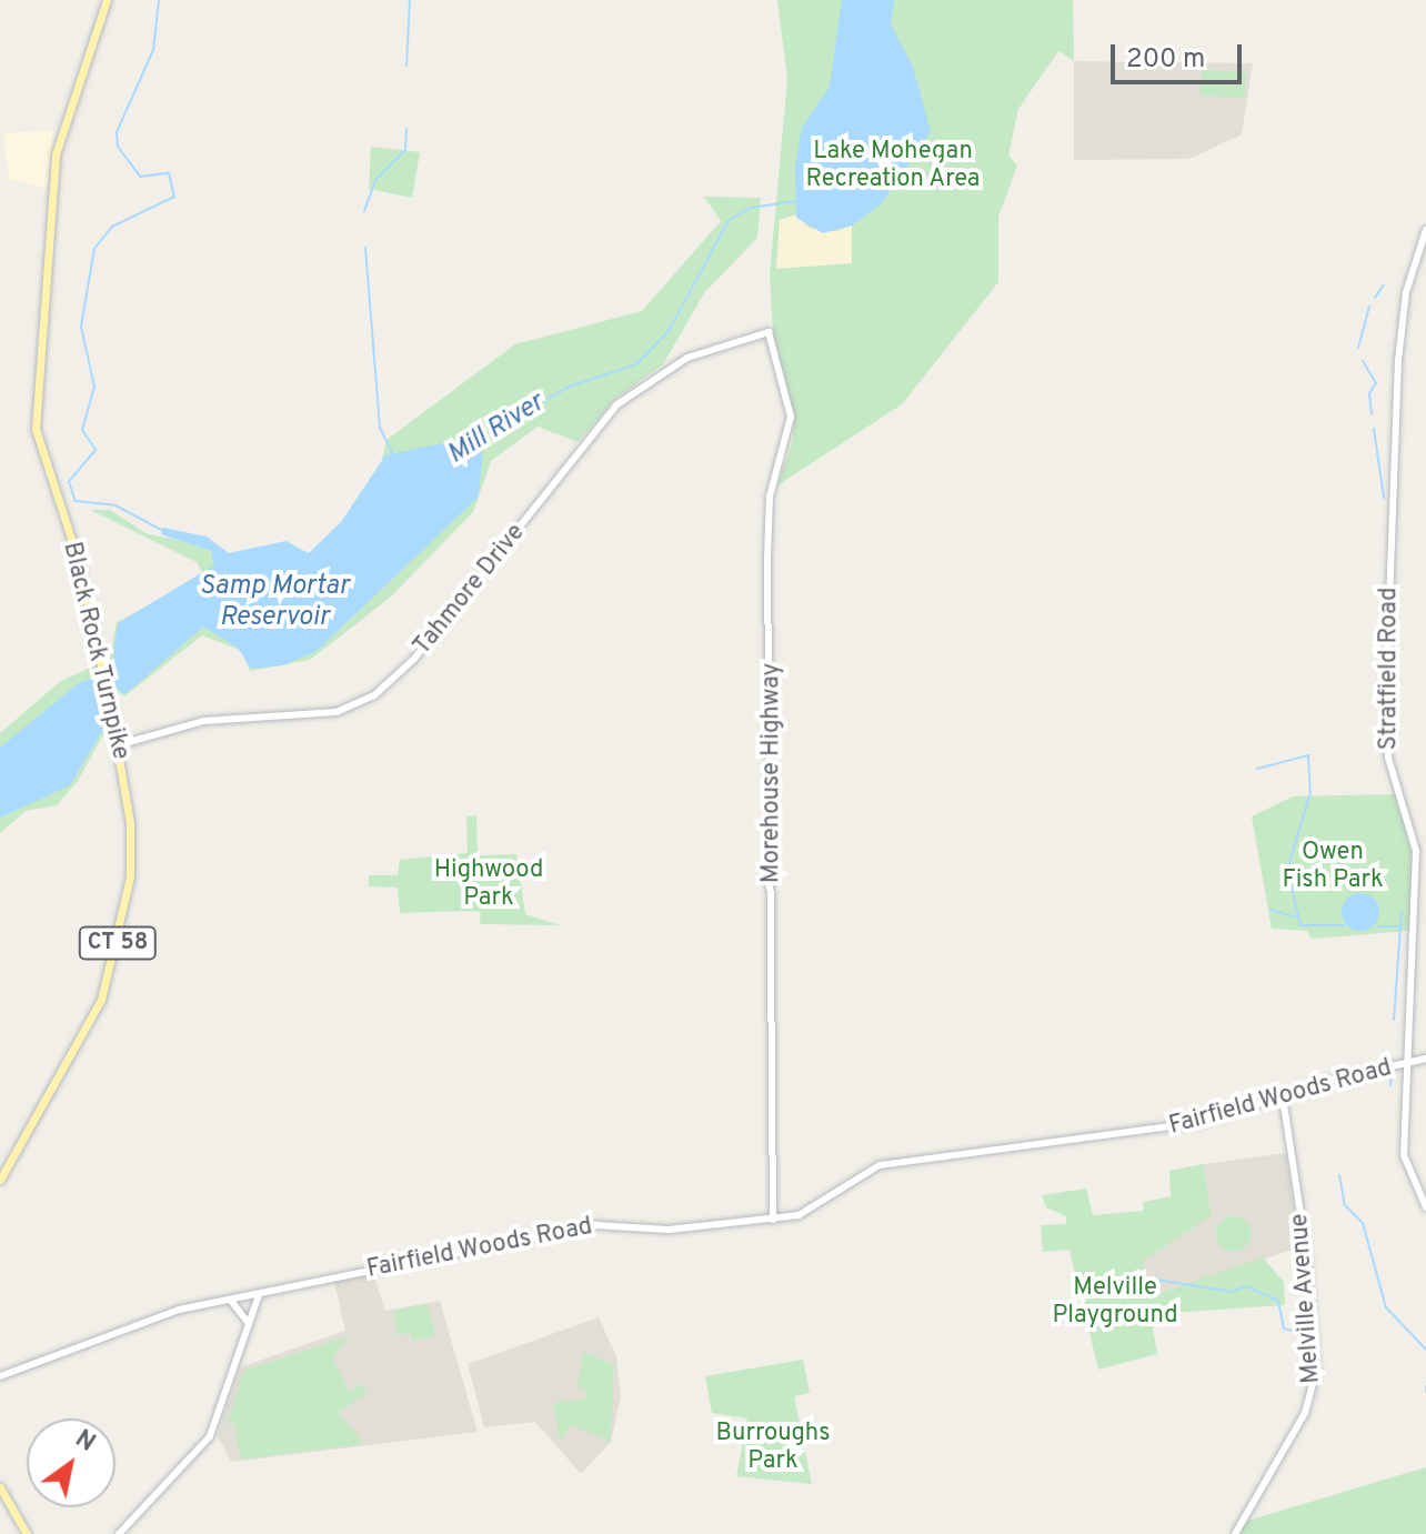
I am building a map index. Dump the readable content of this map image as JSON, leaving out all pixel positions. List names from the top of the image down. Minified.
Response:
{"streets":{"main road":["Tahmore Drive","Black Rock Turnpike","Stratfield Road","Morehouse Highway","CT 58","Fairfield Woods Road","Melville Avenue"]},"crossings":[["Tahmore Drive","Black Rock Turnpike"],["Tahmore Drive","Morehouse Highway"],["Stratfield Road","Fairfield Woods Road"],["Morehouse Highway","Fairfield Woods Road"],["Fairfield Woods Road","Melville Avenue"]],"water":["Mill River","Samp Mortar Reservoir"],"parks":["Lake Mohegan Recreation Area","Owen Fish Park","Highwood Park","Melville Playground","Burroughs Park"],"scale_bar":"200 m","north":"top right"}
